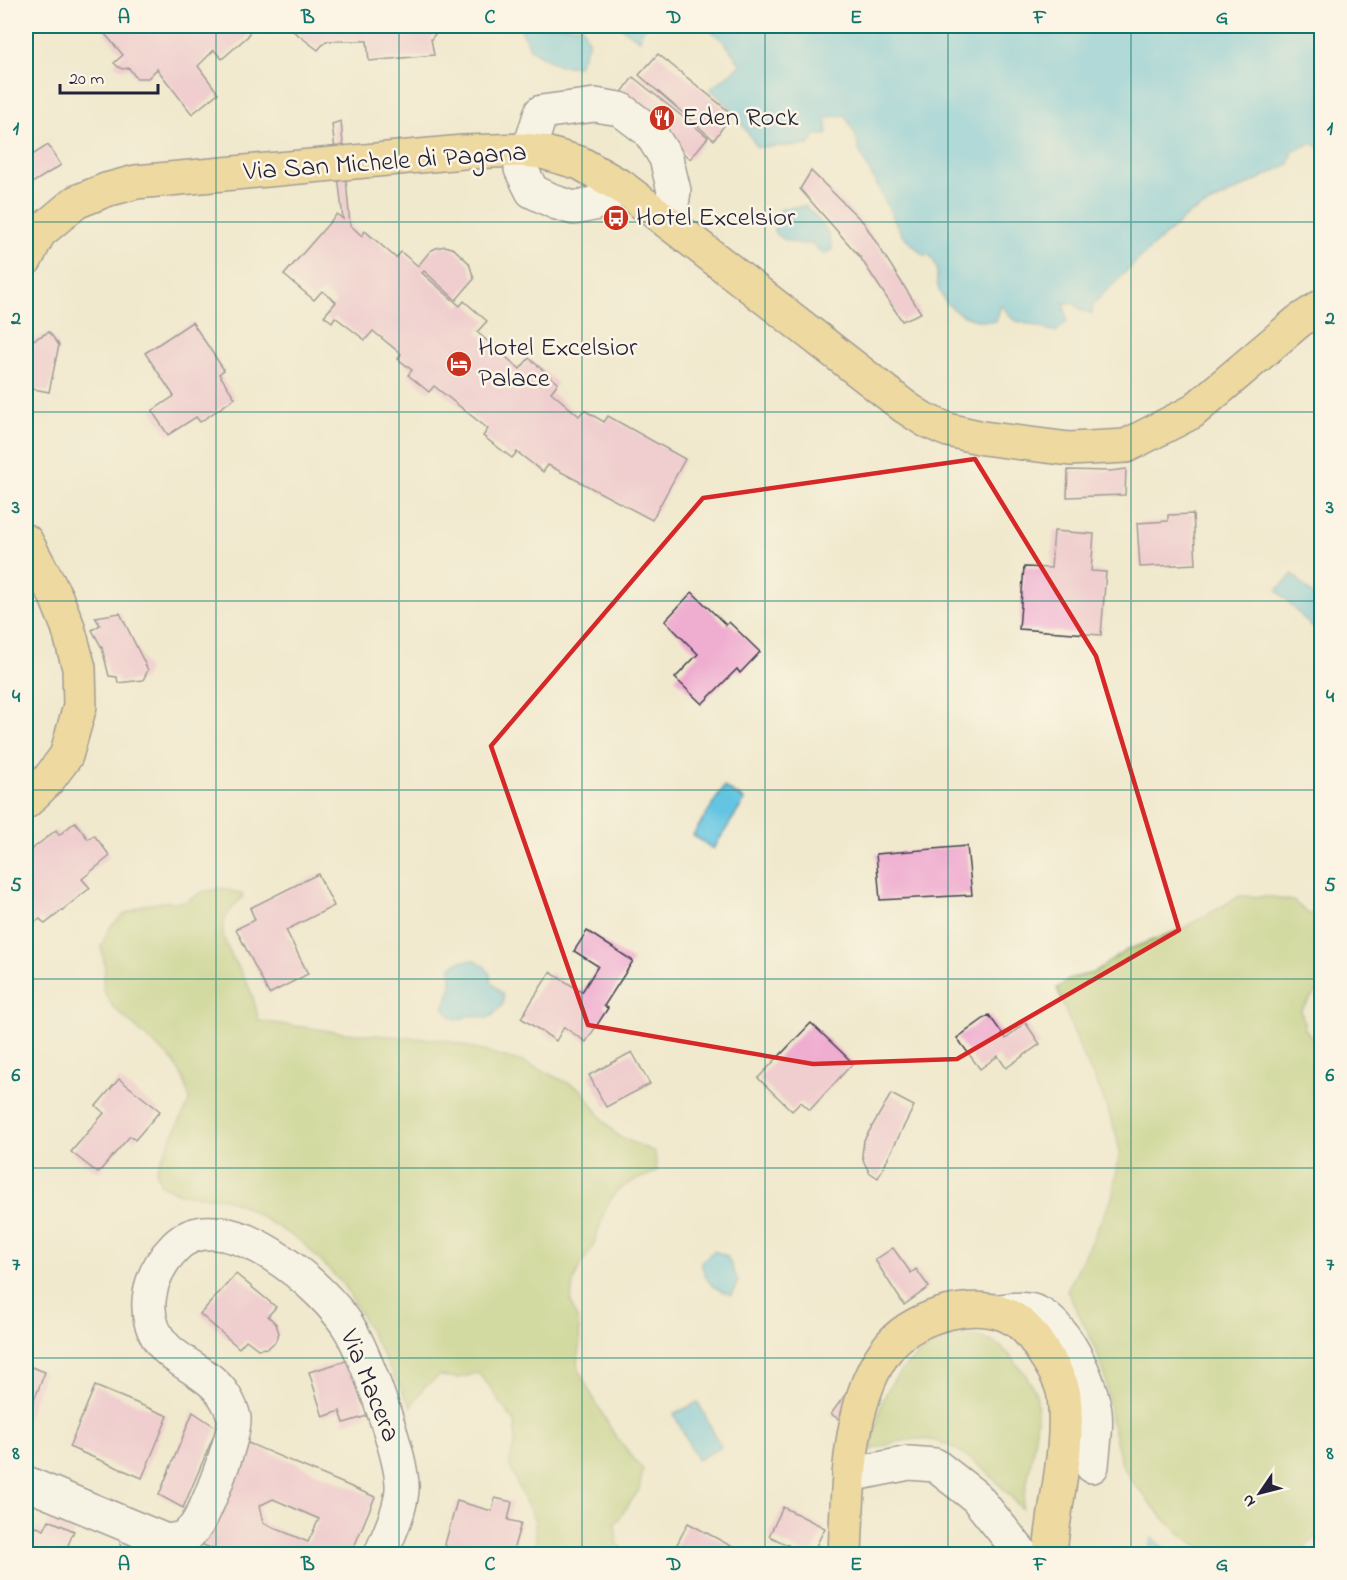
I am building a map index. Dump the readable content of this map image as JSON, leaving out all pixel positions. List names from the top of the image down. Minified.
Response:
{"streets":{"main road":["Via San Michele di Pagana"],"street":["Via Macera"]},"places":{"restaurant":["Eden Rock"],"bus stop":["Hotel Excelsior"],"hotel":["Hotel Excelsior Palace"]},"scale_bar":"20 m","north":"bottom left","grid":{"columns":["A","B","C","D","E","F","G"],"rows":["1","2","3","4","5","6","7","8"]}}
